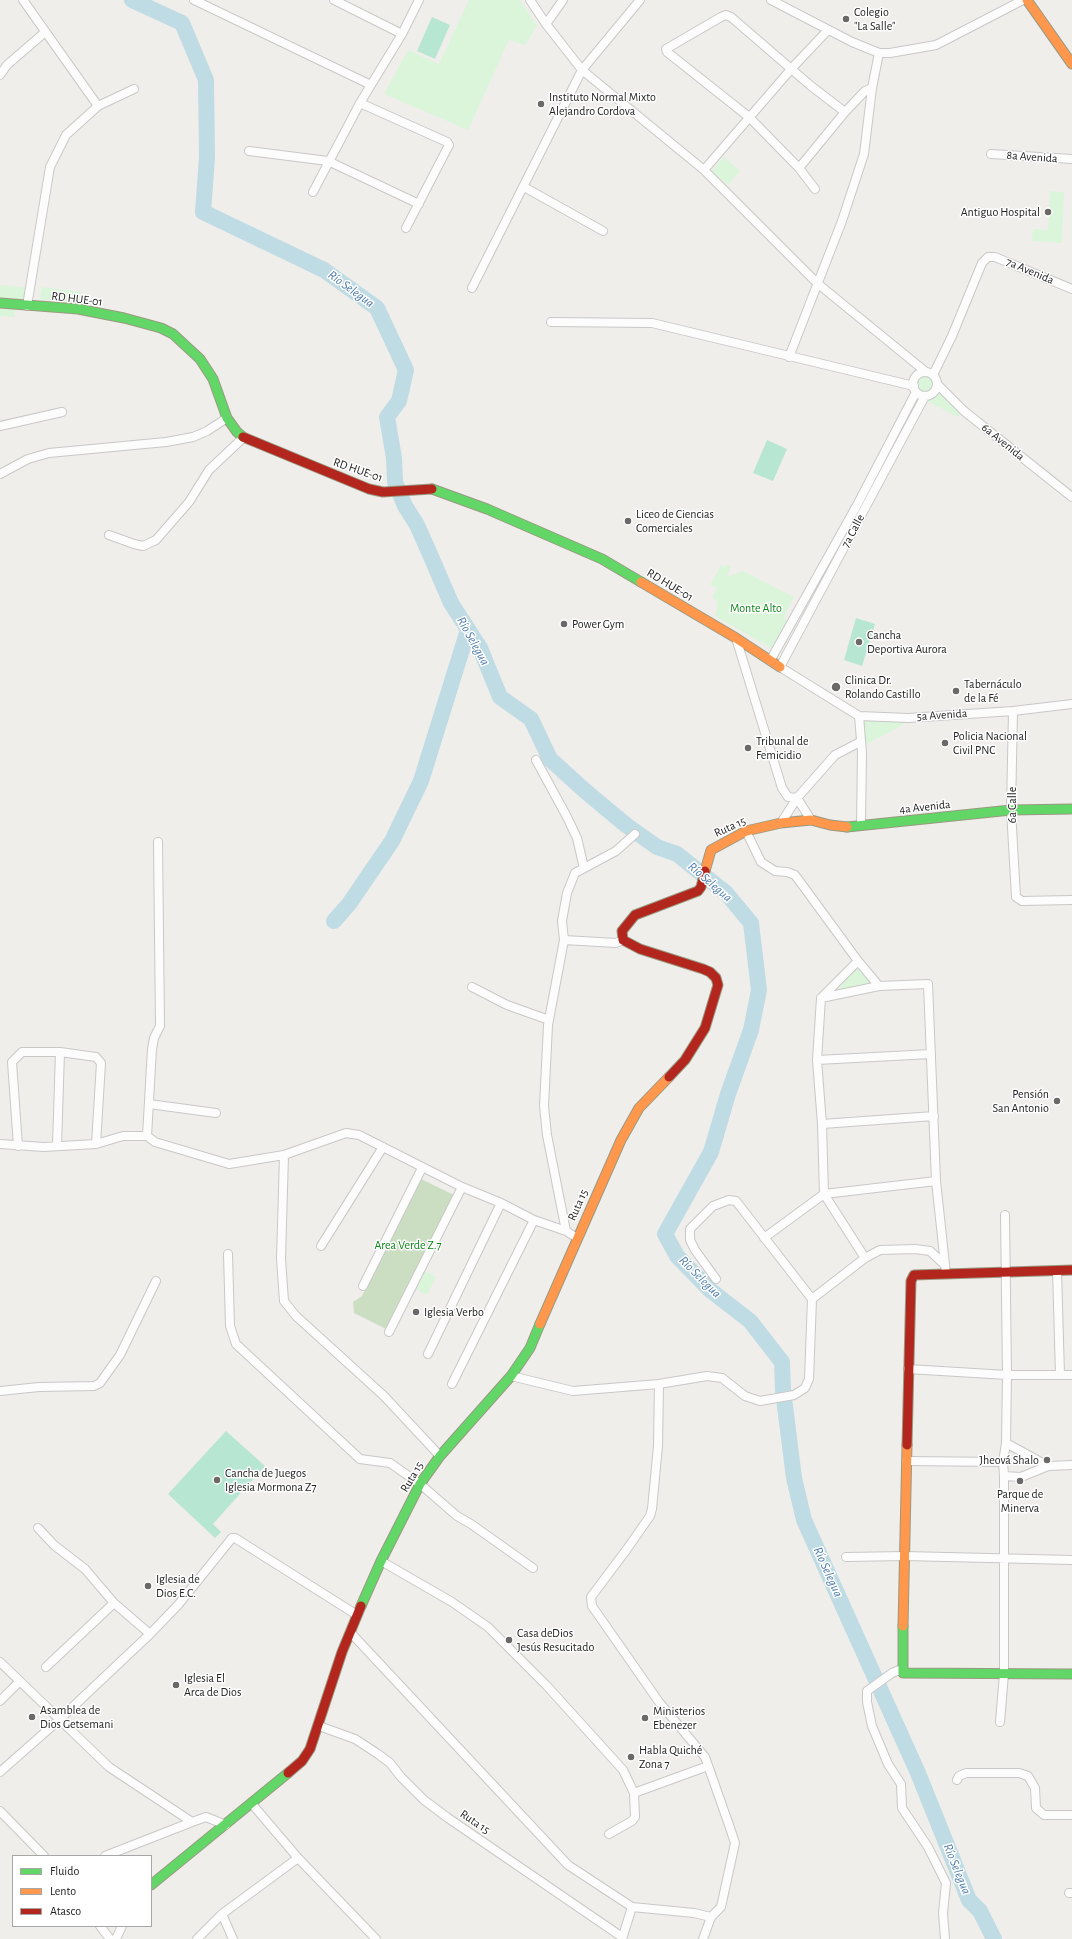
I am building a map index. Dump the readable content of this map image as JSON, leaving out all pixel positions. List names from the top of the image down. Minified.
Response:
{"streets":{"street":["8a Avenida","7a Avenida","RD HUE-01","6a Avenida","7a Calle","5a Avenida","6a Calle","4a Avenida","Ruta 15"]},"crossings":[["7a Avenida","6a Avenida"],["7a Avenida","7a Calle"],["RD HUE-01","7a Calle"],["6a Avenida","7a Calle"],["5a Avenida","6a Calle"],["6a Calle","4a Avenida"],["4a Avenida","Ruta 15"]],"water":["Río Selegua"],"parks":["Monte Alto","Area Verde Z.7"],"places":["Colegio \"La Salle\"","Instituto Normal Mixto Alejandro Cordova","Antiguo Hospital","Liceo de Ciencias Comerciales","Power Gym","Cancha Deportiva Aurora","Clinica Dr. Rolando Castillo","Tabernáculo de la Fé","Policia Nacional Civil PNC","Tribunal de Femicidio","Pensión San Antonio","Iglesia Verbo","Jheová Shalo","Cancha de Juegos Iglesia Mormona Z7","Parque de Minerva","Iglesia de Dios E.C.","Casa deDios Jesús Resucitado","Iglesia El Arca de Dios","Asamblea de Dios Getsemani","Ministerios Ebenezer","Habla Quiché Zona 7"],"legend":["Fluido","Lento","Atasco"]}
